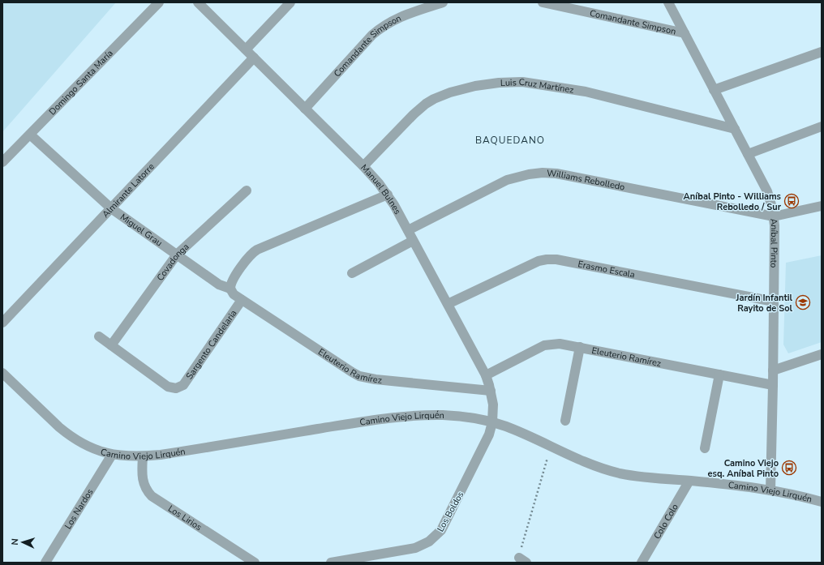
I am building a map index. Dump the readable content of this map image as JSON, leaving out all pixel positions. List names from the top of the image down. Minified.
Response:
{"streets":{"street":["Comandante Simpson","Domingo Santa María","Luis Cruz Martínez","Williams Rebolledo","Manuel Bulnes","Almirante Latorre","Miguel Grau","Aníbal Pinto","Covadonga","Erasmo Escala","Sargento Candelaria","Eleuterio Ramírez","Camino Viejo Lirquén","Los Nardos","Los Boldos","Los Lirios","Colo Colo"]},"crossings":[["Comandante Simpson","Manuel Bulnes"],["Comandante Simpson","Aníbal Pinto"],["Domingo Santa María","Miguel Grau"],["Luis Cruz Martínez","Manuel Bulnes"],["Luis Cruz Martínez","Aníbal Pinto"],["Williams Rebolledo","Manuel Bulnes"],["Williams Rebolledo","Aníbal Pinto"],["Manuel Bulnes","Almirante Latorre"],["Manuel Bulnes","Erasmo Escala"],["Manuel Bulnes","Eleuterio Ramírez"],["Manuel Bulnes","Camino Viejo Lirquén"],["Manuel Bulnes","Los Boldos"],["Almirante Latorre","Miguel Grau"],["Miguel Grau","Covadonga"],["Miguel Grau","Eleuterio Ramírez"],["Aníbal Pinto","Erasmo Escala"],["Aníbal Pinto","Eleuterio Ramírez"],["Aníbal Pinto","Camino Viejo Lirquén"],["Covadonga","Sargento Candelaria"],["Sargento Candelaria","Eleuterio Ramírez"],["Camino Viejo Lirquén","Los Nardos"],["Camino Viejo Lirquén","Los Boldos"],["Camino Viejo Lirquén","Los Lirios"],["Camino Viejo Lirquén","Colo Colo"]],"districts":["BAQUEDANO"],"places":{"bus stop":["Aníbal Pinto - Williams Rebolledo / Sur","Camino Viejo esq. Aníbal Pinto"],"school or university":["Jardín Infantil Rayito de Sol"]},"north":"left"}
